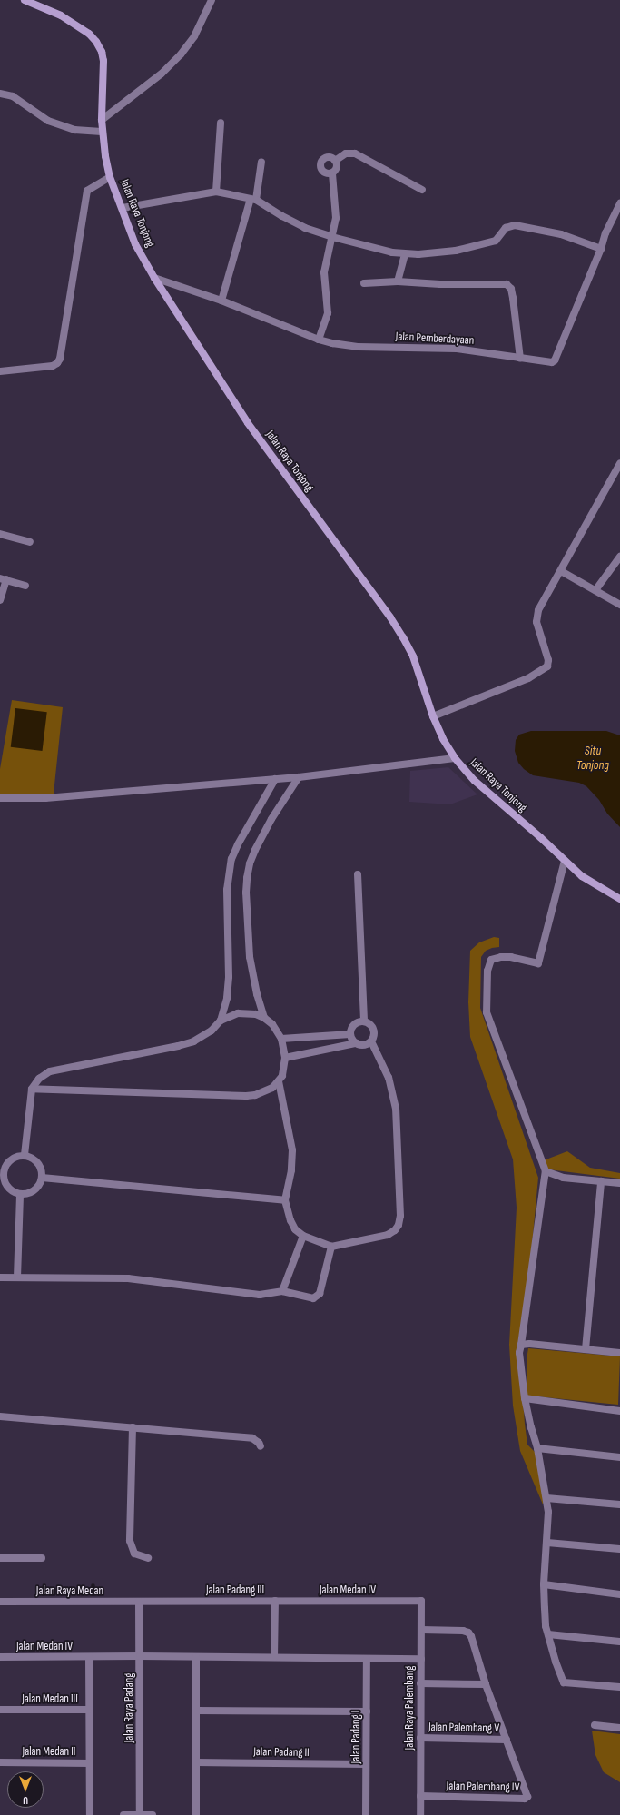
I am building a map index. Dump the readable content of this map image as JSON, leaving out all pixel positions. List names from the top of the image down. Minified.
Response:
{"streets":{"main road":["Jalan Raya Tonjong"],"street":["Jalan Pemberdayaan","Jalan Padang III","Jalan Medan IV","Jalan Raya Medan","Jalan Medan III","Jalan Raya Padang","Jalan Raya Palembang","Jalan Palembang V","Jalan Padang I","Jalan Medan II","Jalan Padang II","Jalan Palembang IV"]},"crossings":[["Jalan Raya Tonjong","Jalan Pemberdayaan"],["Jalan Padang III","Jalan Medan IV"],["Jalan Padang III","Jalan Raya Medan"],["Jalan Padang III","Jalan Raya Padang"],["Jalan Medan IV","Jalan Medan III"],["Jalan Medan IV","Jalan Raya Padang"],["Jalan Medan IV","Jalan Raya Palembang"],["Jalan Raya Medan","Jalan Raya Padang"],["Jalan Medan III","Jalan Medan II"],["Jalan Raya Palembang","Jalan Palembang V"],["Jalan Raya Palembang","Jalan Palembang IV"],["Jalan Palembang V","Jalan Palembang IV"],["Jalan Padang I","Jalan Padang II"]],"water":["Situ Tonjong"],"north":"bottom"}
